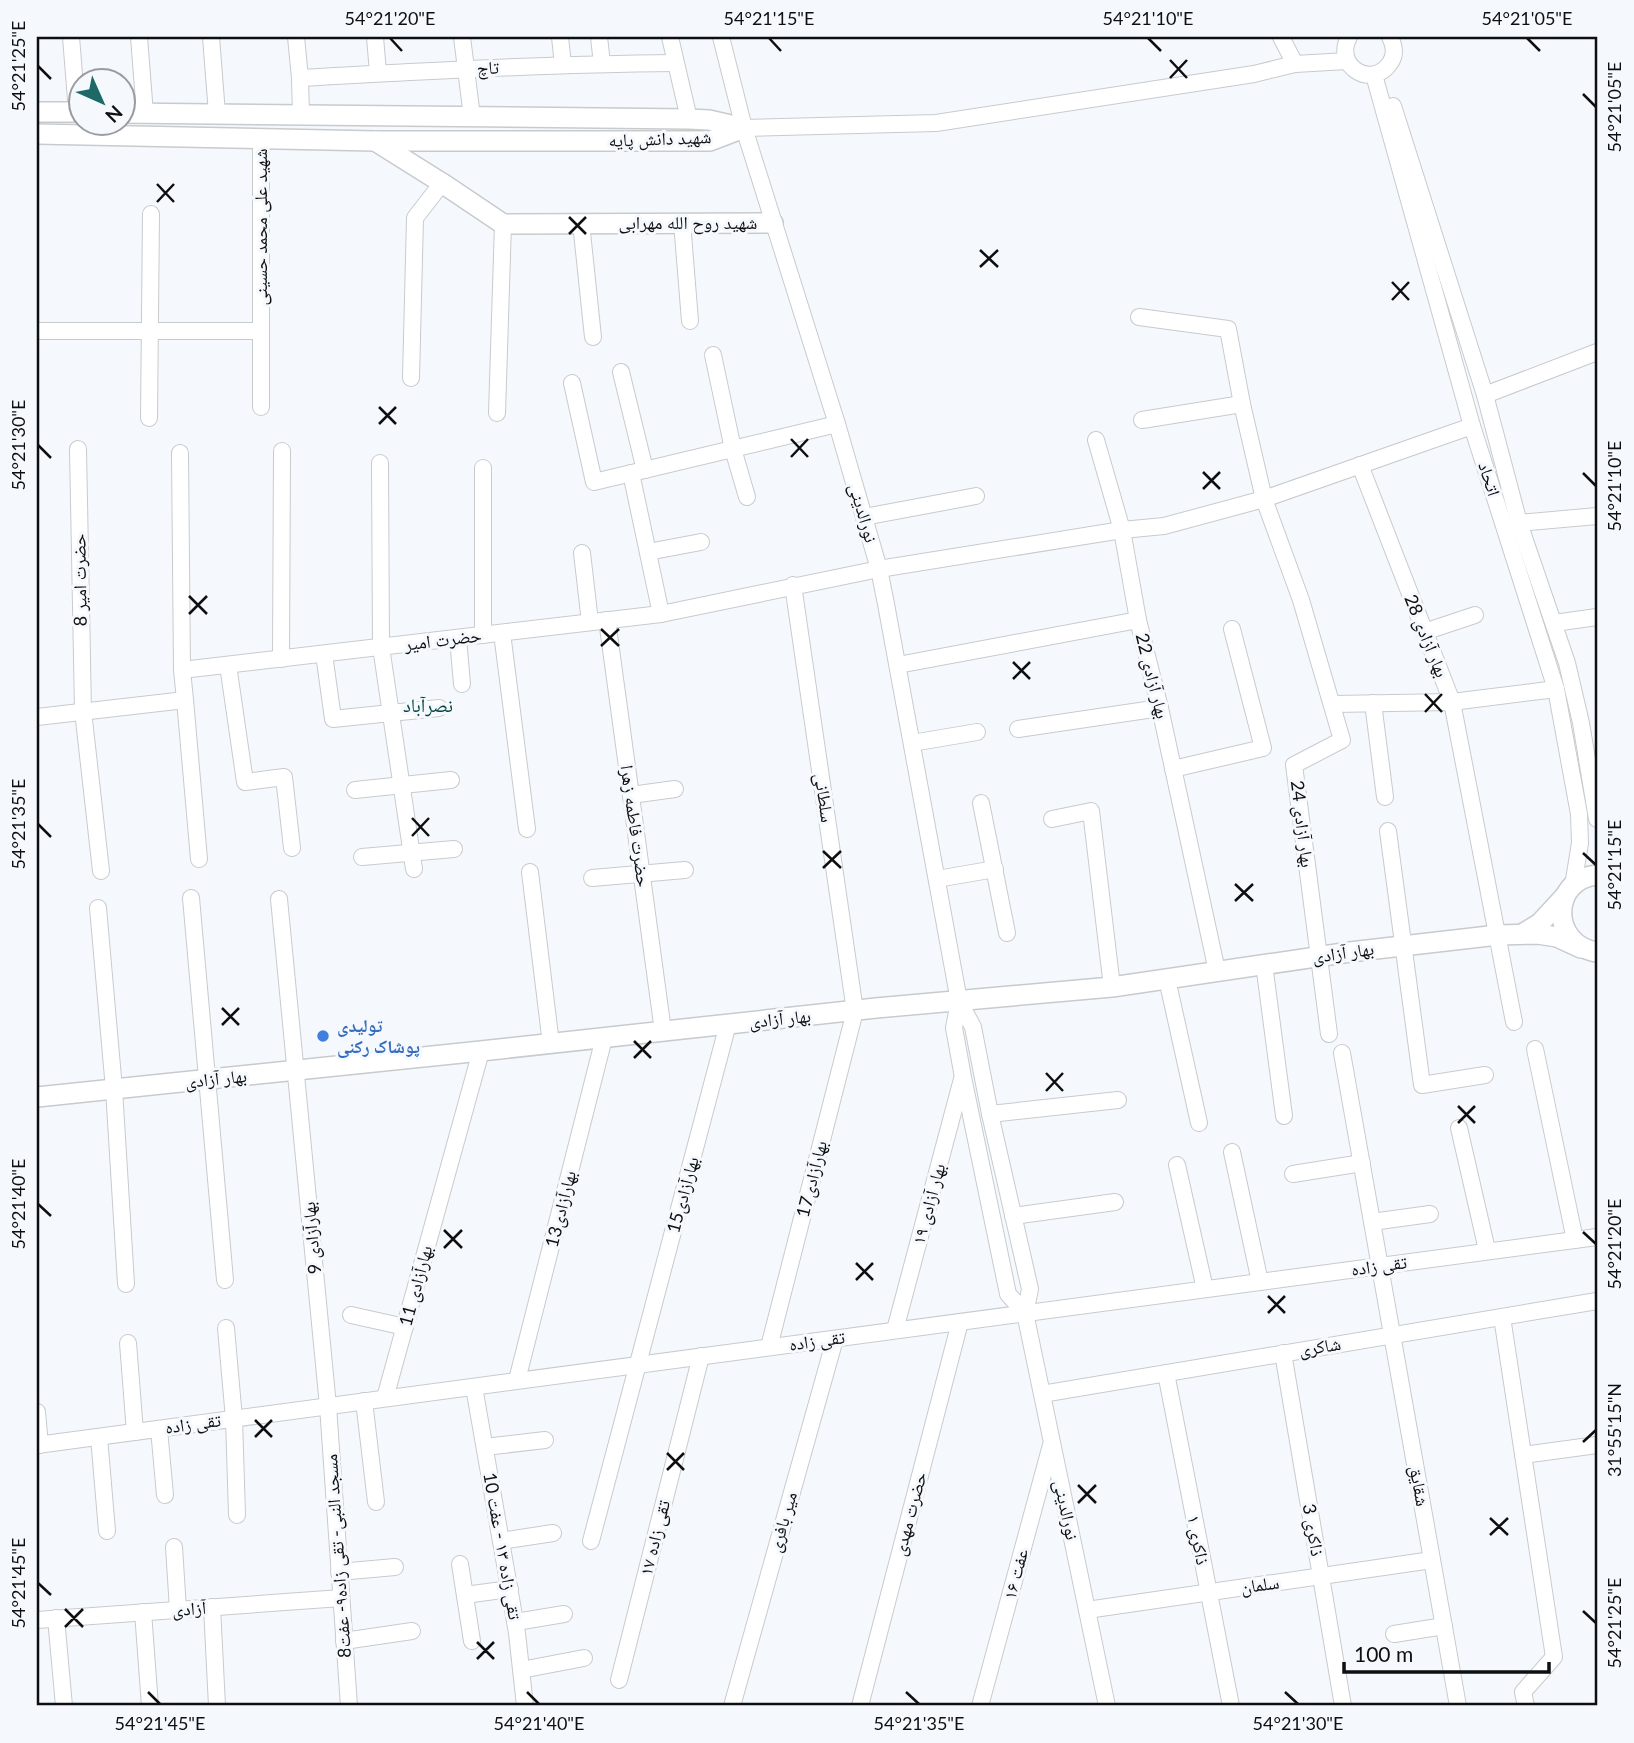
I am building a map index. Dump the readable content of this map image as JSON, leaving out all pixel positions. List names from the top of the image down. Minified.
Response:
{"streets":{"street":["تاچ","شهید دانش پایه","شهید روح الله مهرابی","شهید علی محمد حسینی","اتحاد","نورالدینی","حضرت امیر 8","بهار آزادی 28","حضرت امیر","بهار آزادی 22","سلطانی","بهار آزادی 24","حضرت فاطمه زهرا","بهار آزادی","بهارآزادی17","بهارآزادی15","بهار آزادی ۱۹","بهارآزادی13","بهارآزادی 9","تقی زاده","بهارآزادی 11","شاکری","شقایق","حضرت مهدی","میر بافری","ذاکری 3","تقی زاده ۱۷","ذاکری ۱","تقی زاده ۱۳ - عفت 10","مسجد النبی- تقی زاده۹- عفت8","عفت ۱۶","سلمان","آزادی"]},"crossings":[["شهید دانش پایه","شهید علی محمد حسینی"],["شهید دانش پایه","نورالدینی"],["شهید روح الله مهرابی","نورالدینی"],["اتحاد","حضرت امیر"],["نورالدینی","حضرت امیر"],["نورالدینی","بهار آزادی 22"],["نورالدینی","بهار آزادی"],["نورالدینی","بهار آزادی ۱۹"],["نورالدینی","تقی زاده"],["نورالدینی","شاکری"],["نورالدینی","عفت ۱۶"],["نورالدینی","سلمان"],["بهار آزادی 28","حضرت امیر"],["بهار آزادی 28","بهار آزادی"],["حضرت امیر","سلطانی"],["حضرت امیر","بهار آزادی 24"],["حضرت امیر","حضرت فاطمه زهرا"],["بهار آزادی 22","بهار آزادی"],["سلطانی","بهار آزادی"],["سلطانی","بهارآزادی17"],["بهار آزادی 24","بهار آزادی"],["حضرت فاطمه زهرا","بهار آزادی"],["بهار آزادی","بهارآزادی17"],["بهار آزادی","بهارآزادی15"],["بهار آزادی","بهارآزادی13"],["بهار آزادی","بهارآزادی 9"],["بهار آزادی","بهارآزادی 11"],["بهارآزادی17","تقی زاده"],["بهارآزادی15","تقی زاده"],["بهار آزادی ۱۹","تقی زاده"],["بهارآزادی13","تقی زاده"],["بهارآزادی 9","تقی زاده"],["بهارآزادی 9","مسجد النبی- تقی زاده۹- عفت8"],["تقی زاده","بهارآزادی 11"],["تقی زاده","شقایق"],["تقی زاده","حضرت مهدی"],["تقی زاده","میر بافری"],["تقی زاده","تقی زاده ۱۷"],["تقی زاده","تقی زاده ۱۳ - عفت 10"],["تقی زاده","مسجد النبی- تقی زاده۹- عفت8"],["شاکری","شقایق"],["شاکری","ذاکری 3"],["شاکری","ذاکری ۱"],["شقایق","سلمان"],["ذاکری 3","سلمان"],["ذاکری ۱","سلمان"],["مسجد النبی- تقی زاده۹- عفت8","آزادی"]],"districts":["نصرآباد"],"places":["تولیدی پوشاک رکنی"],"scale_bar":"100 m","north":"bottom right","coordinates":["54°21'20\"E","54°21'15\"E","54°21'10\"E","54°21'05\"E","54°21'25\"E","54°21'30\"E","54°21'35\"E","54°21'40\"E","31°55'15\"N","54°21'45\"E"]}
